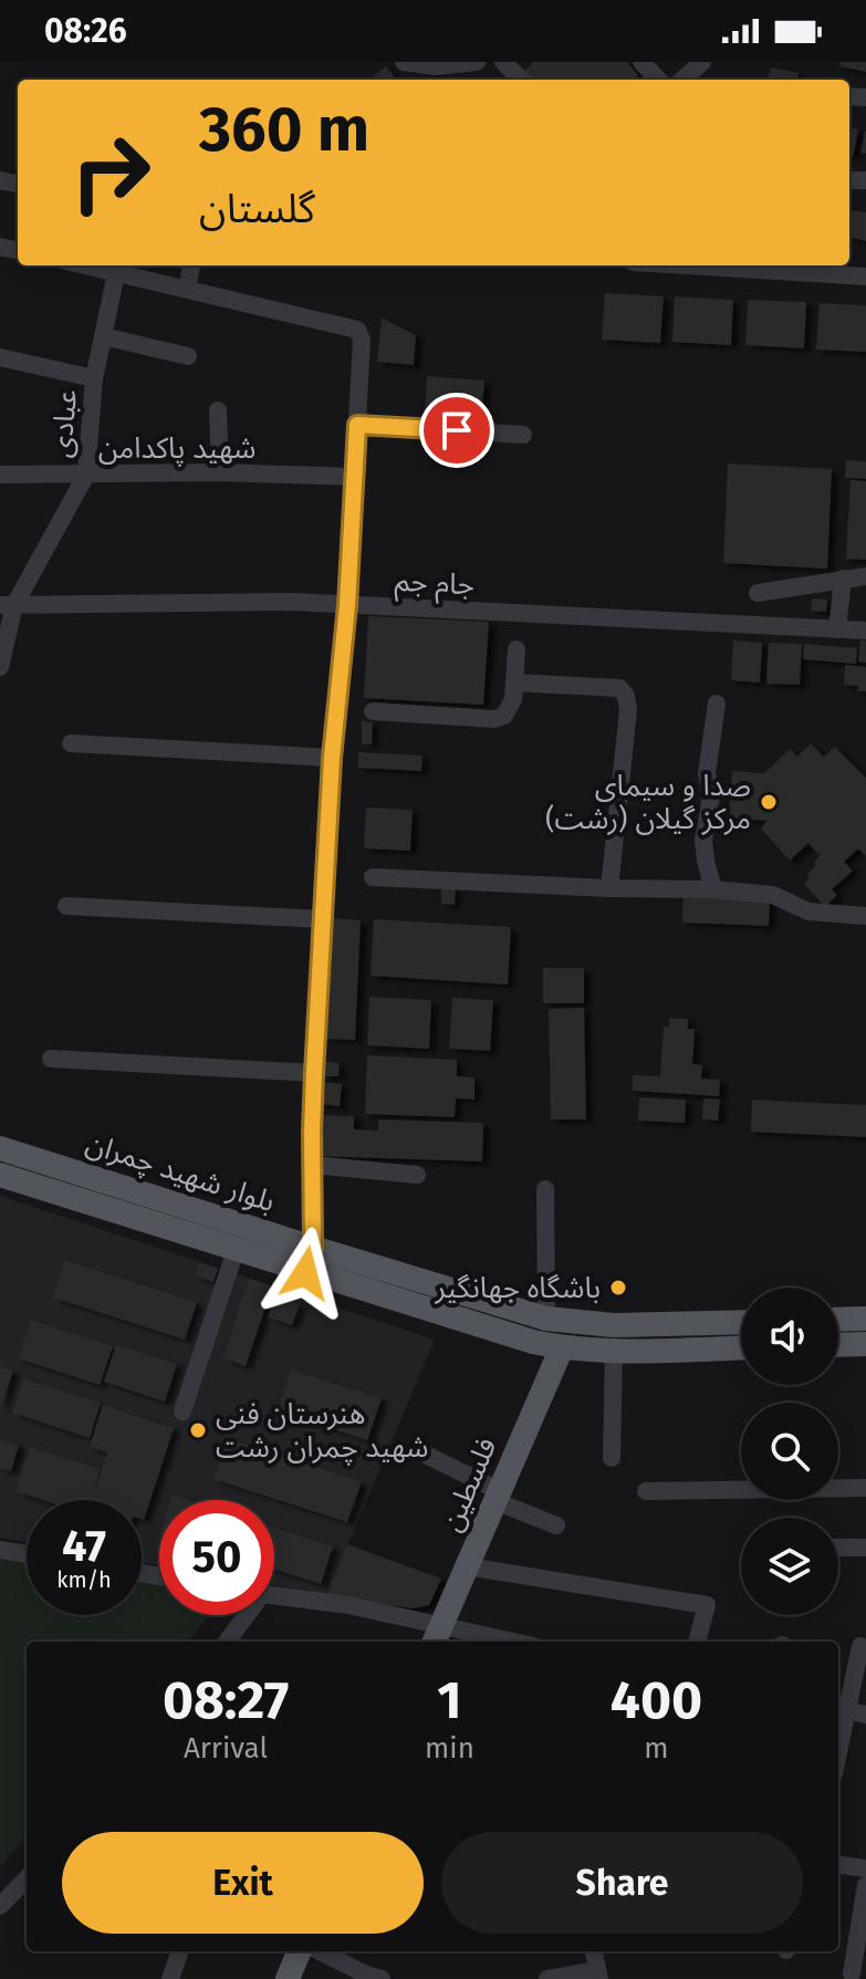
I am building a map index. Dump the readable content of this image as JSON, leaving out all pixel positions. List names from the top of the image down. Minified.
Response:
{"streets":{"main road":["بلوار شهید چمران","فلسطین"],"street":["عبادی","شهید پاکدامن","جام جم"]},"crossings":[["عبادی","شهید پاکدامن"],["عبادی","جام جم"],["بلوار شهید چمران","فلسطین"]],"places":["صدا و سیمای مرکز گیلان (رشت)","باشگاه جهانگیر","هنرستان فنی شهید چمران رشت"],"page":{"status":"08:26","turn":["360 m","گلستان"],"speed":"47 km/h","limit":"50","eta":["08:27","Arrival","1","min","400","m"],"buttons":["Exit","Share"]}}
